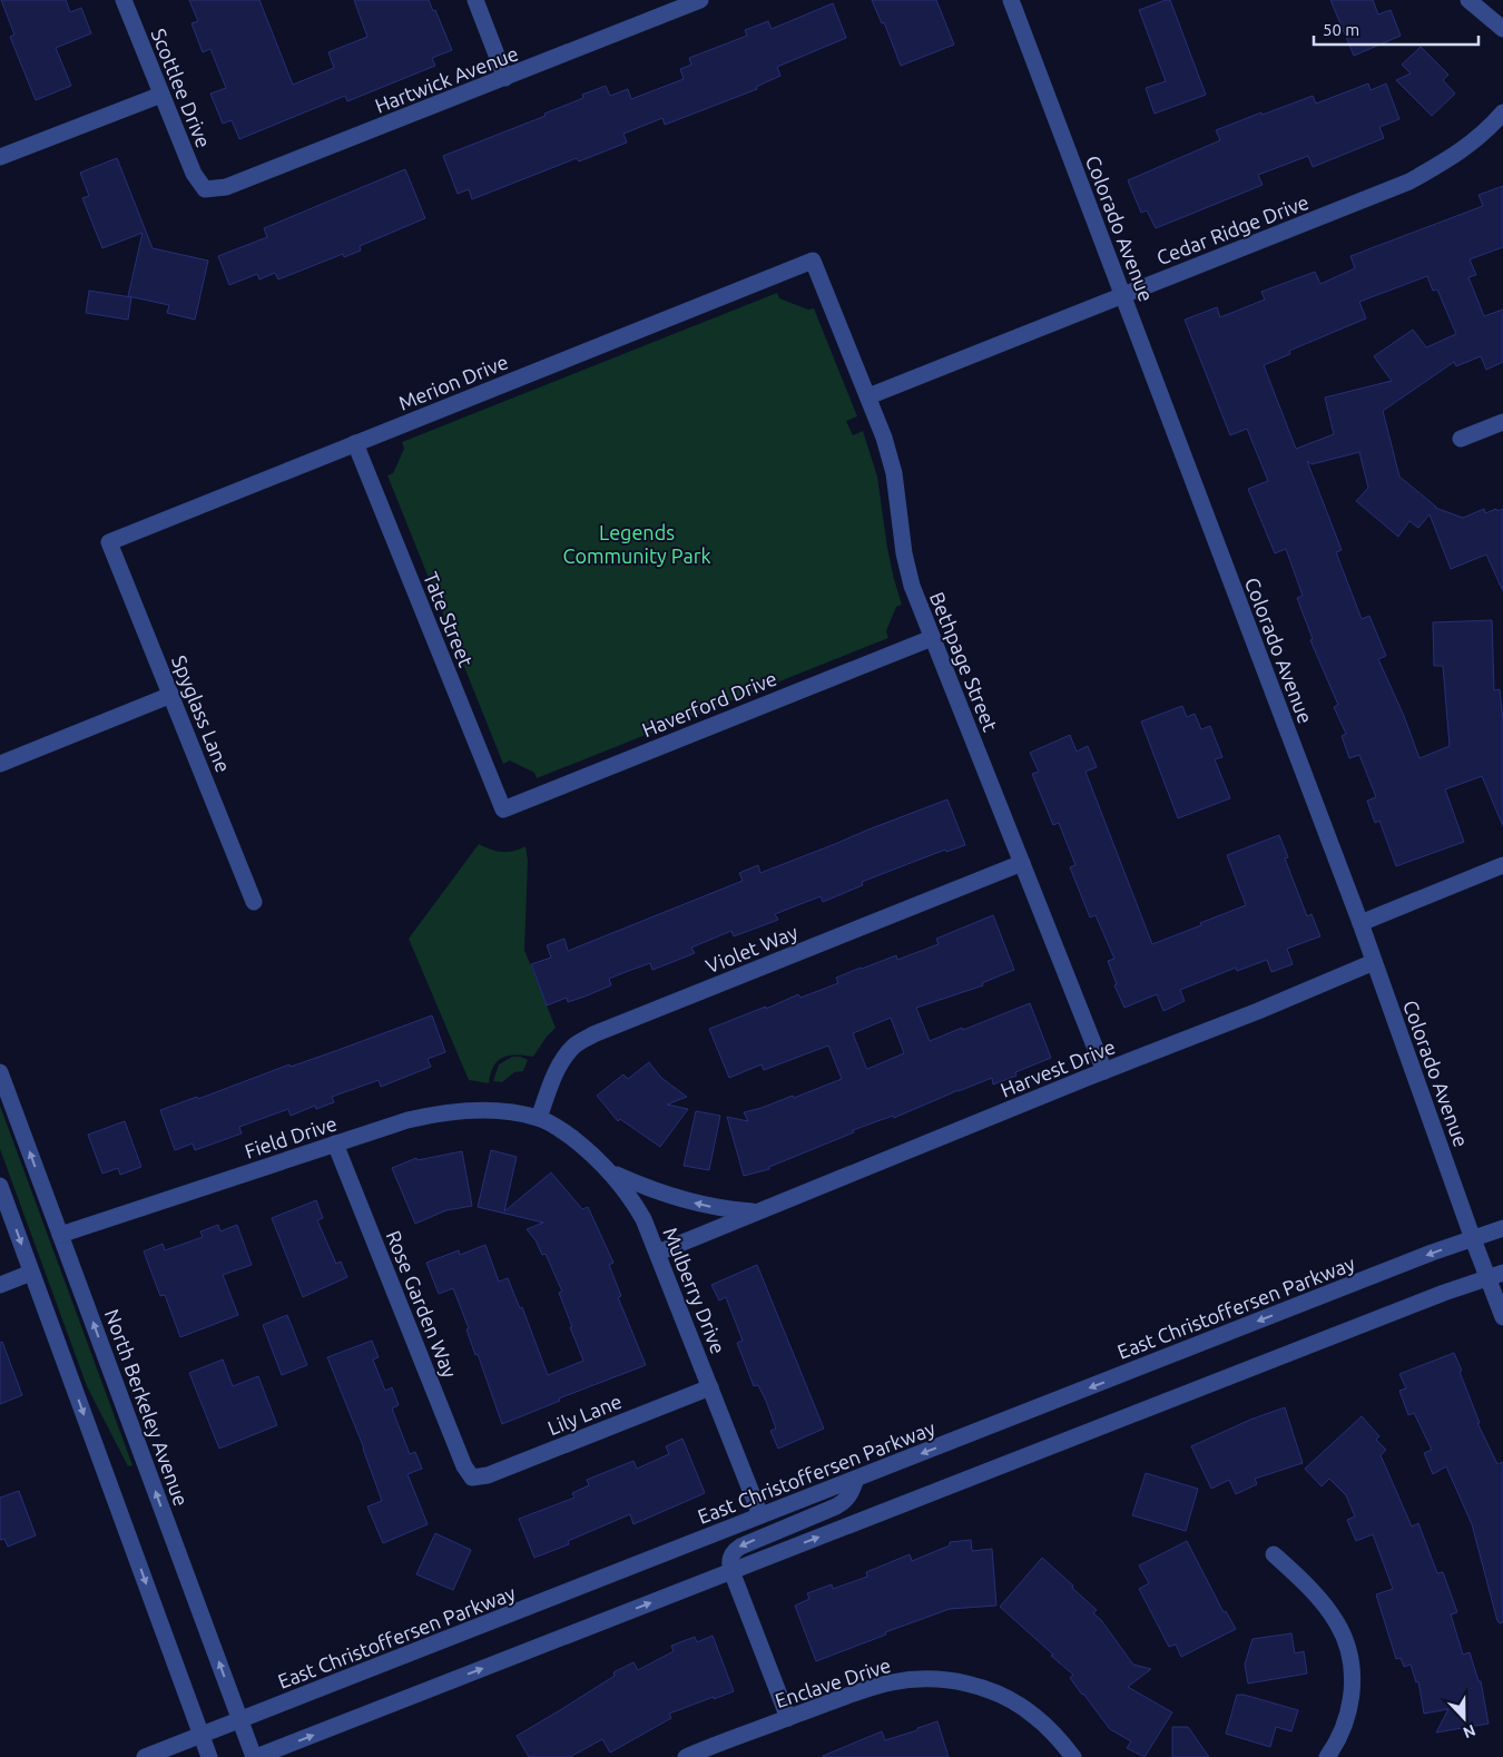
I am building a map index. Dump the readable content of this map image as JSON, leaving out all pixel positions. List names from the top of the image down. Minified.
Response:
{"streets":{"street":["Hartwick Avenue","Scottlee Drive","Colorado Avenue","Cedar Ridge Drive","Merion Drive","Tate Street","Bethpage Street","Haverford Drive","Spyglass Lane","Violet Way","Harvest Drive","Field Drive","Mulberry Drive","Rose Garden Way","East Christoffersen Parkway","North Berkeley Avenue","Lily Lane","Enclave Drive"]},"crossings":[["Hartwick Avenue","Scottlee Drive"],["Colorado Avenue","Cedar Ridge Drive"],["Colorado Avenue","Harvest Drive"],["Colorado Avenue","East Christoffersen Parkway"],["Cedar Ridge Drive","Bethpage Street"],["Merion Drive","Tate Street"],["Merion Drive","Bethpage Street"],["Merion Drive","Spyglass Lane"],["Tate Street","Haverford Drive"],["Bethpage Street","Haverford Drive"],["Bethpage Street","Violet Way"],["Bethpage Street","Harvest Drive"],["Violet Way","Field Drive"],["Violet Way","Mulberry Drive"],["Harvest Drive","Mulberry Drive"],["Field Drive","Mulberry Drive"],["Field Drive","Rose Garden Way"],["Field Drive","North Berkeley Avenue"],["Mulberry Drive","East Christoffersen Parkway"],["Mulberry Drive","Lily Lane"],["Rose Garden Way","Lily Lane"],["East Christoffersen Parkway","North Berkeley Avenue"]],"parks":["Legends Community Park"],"scale_bar":"50 m","north":"bottom"}
